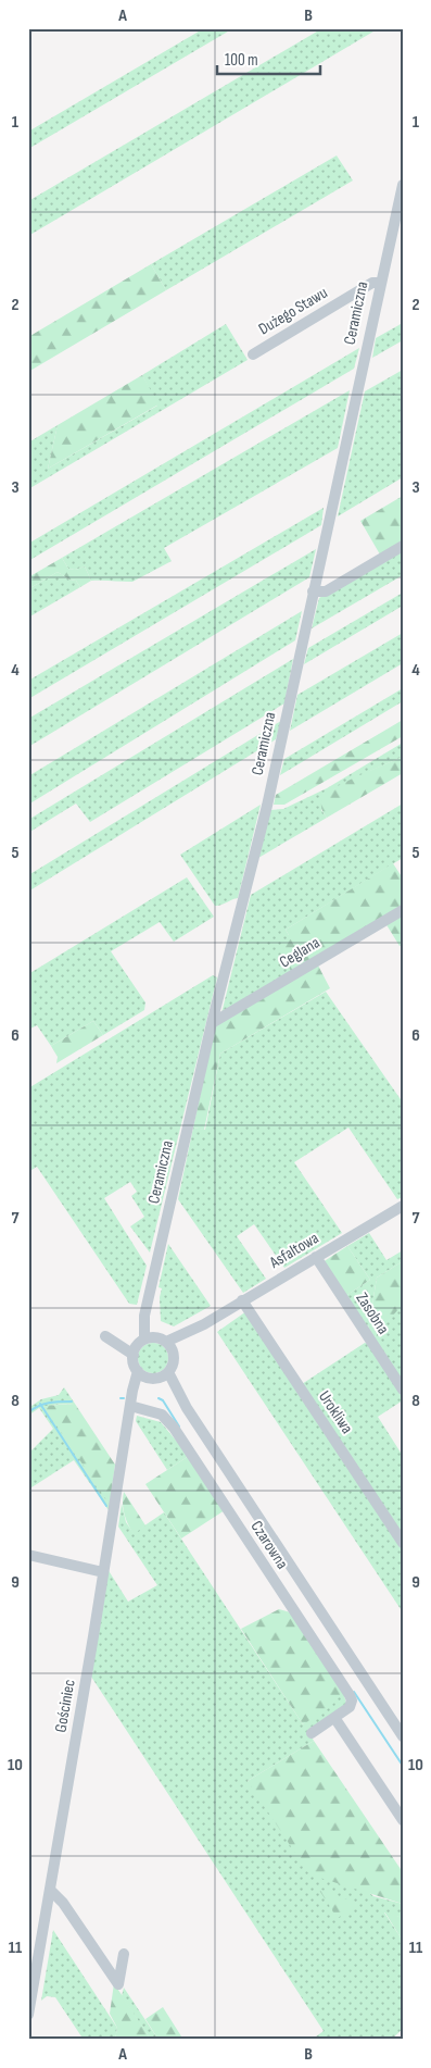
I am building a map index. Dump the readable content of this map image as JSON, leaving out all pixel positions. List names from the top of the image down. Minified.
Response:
{"streets":{"street":["Dużego Stawu","Ceramiczna","Ceglana","Asfaltowa","Zasobna","Urokliwa","Czarowna","Gościniec"]},"crossings":[["Dużego Stawu","Ceramiczna"],["Ceramiczna","Ceglana"],["Ceramiczna","Asfaltowa"],["Ceramiczna","Gościniec"],["Asfaltowa","Zasobna"],["Asfaltowa","Urokliwa"],["Asfaltowa","Gościniec"],["Czarowna","Gościniec"]],"scale_bar":"100 m","grid":{"columns":["A","B"],"rows":["1","2","3","4","5","6","7","8","9","10","11"]}}
